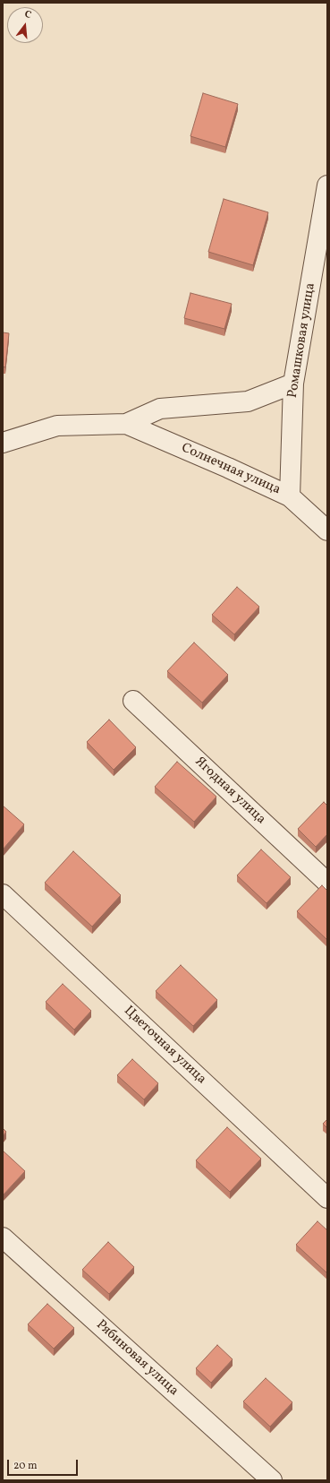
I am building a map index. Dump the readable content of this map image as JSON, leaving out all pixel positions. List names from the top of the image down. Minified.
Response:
{"streets":{"street":["Ромашковая улица","Солнечная улица","Ягодная улица","Цветочная улица","Рябиновая улица"]},"crossings":[["Ромашковая улица","Солнечная улица"]],"scale_bar":"20 m","north":"top"}
